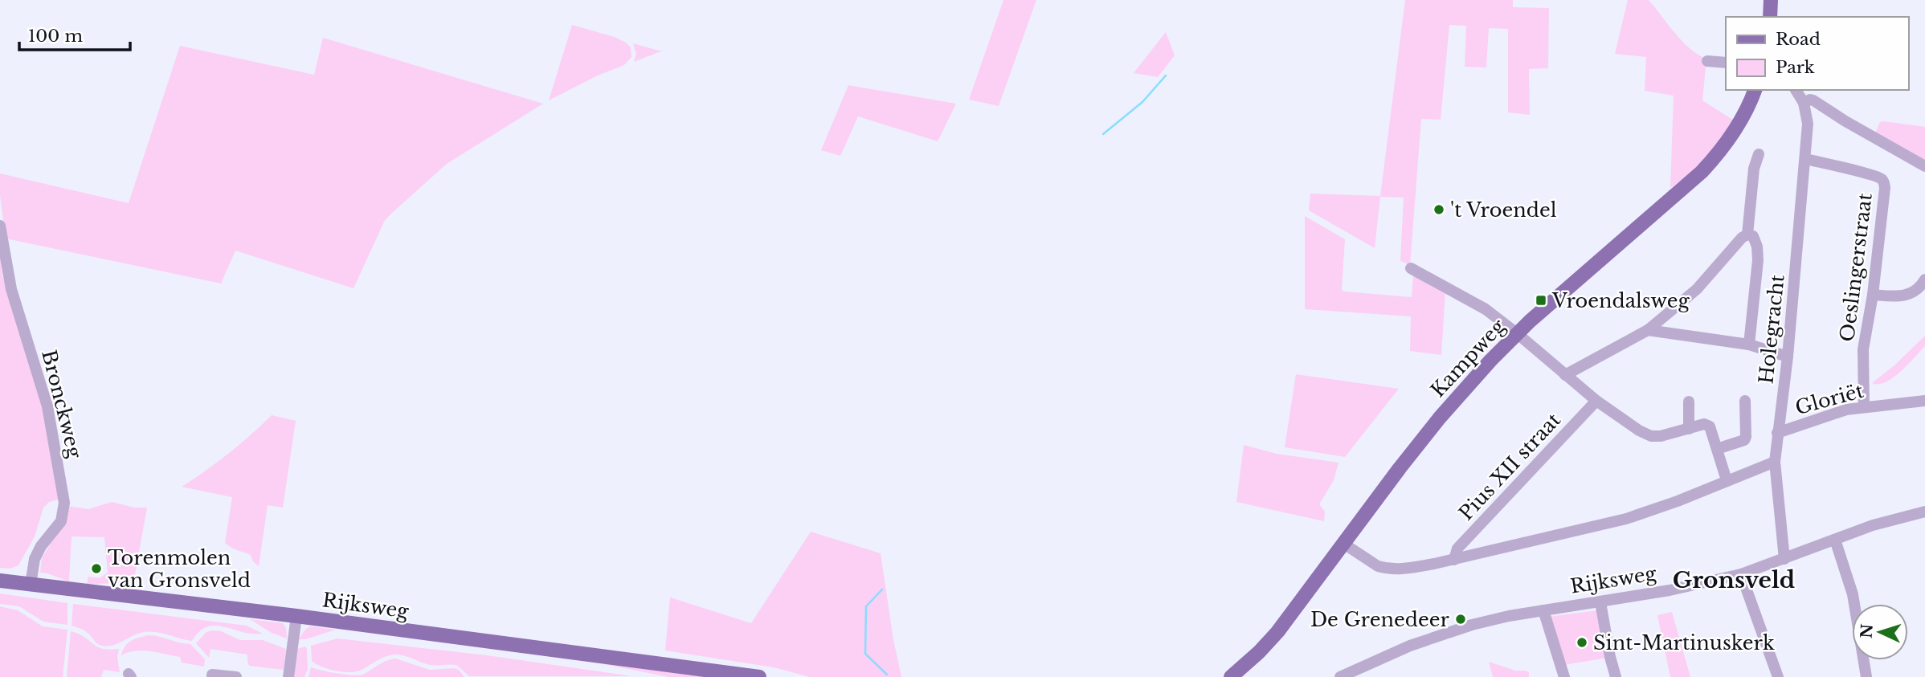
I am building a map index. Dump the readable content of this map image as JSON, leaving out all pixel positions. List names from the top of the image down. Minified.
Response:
{"streets":{"main road":["Kampweg","Rijksweg"],"street":["Oeslingerstraat","Holegracht","Gloriët","Bronckweg","Pius XII straat"]},"crossings":[["Oeslingerstraat","Holegracht"],["Oeslingerstraat","Gloriët"],["Holegracht","Gloriët"],["Holegracht","Rijksweg"],["Bronckweg","Rijksweg"]],"districts":["Gronsveld"],"places":{"other":["'t Vroendel","Torenmolen van Gronsveld","De Grenedeer","Sint-Martinuskerk"],"transit":["Vroendalsweg"]},"legend":["Road","Park"],"scale_bar":"100 m","north":"left"}
